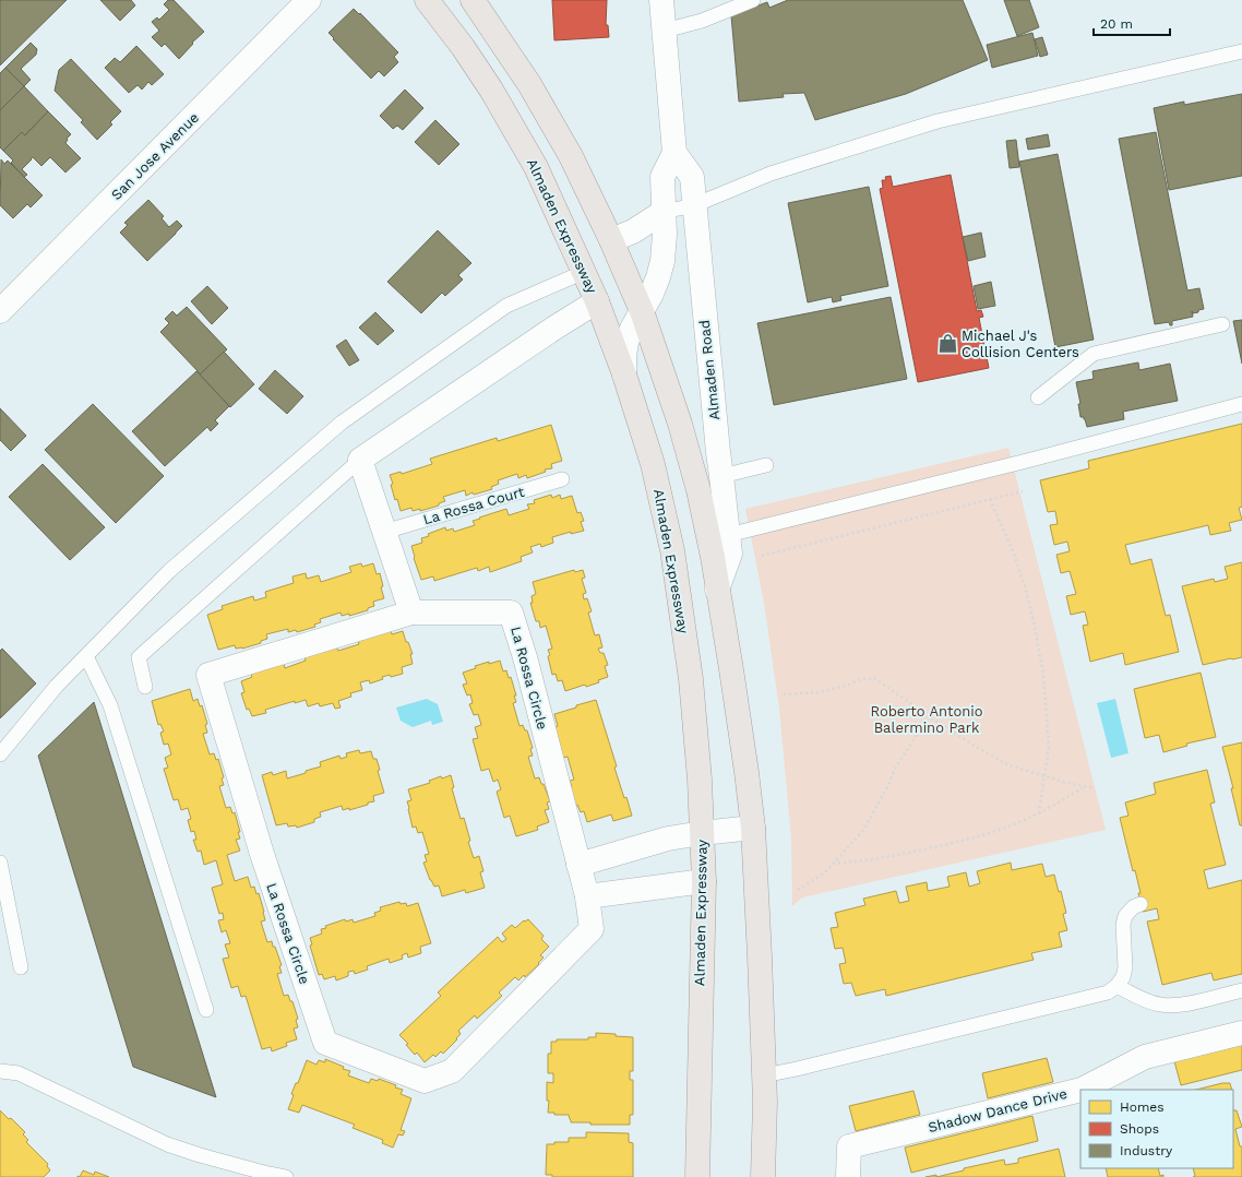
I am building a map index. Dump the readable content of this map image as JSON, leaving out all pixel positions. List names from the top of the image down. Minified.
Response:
{"streets":{"main road":["Almaden Expressway"],"street":["San Jose Avenue","Almaden Road","La Rossa Circle","Shadow Dance Drive"],"lane":["La Rossa Court"]},"parks":["Roberto Antonio Balermino Park"],"places":{"shop":["Michael J's Collision Centers"]},"legend":["Homes","Shops","Industry"],"scale_bar":"20 m"}
